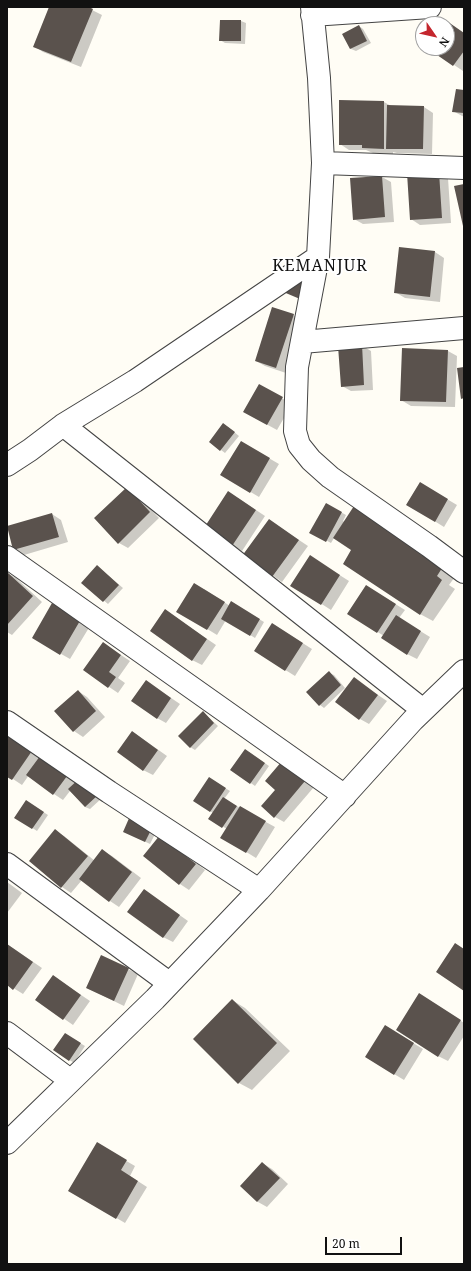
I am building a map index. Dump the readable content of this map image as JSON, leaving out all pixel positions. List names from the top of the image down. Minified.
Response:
{"districts":["KEMANJUR"],"scale_bar":"20 m","north":"bottom right"}
